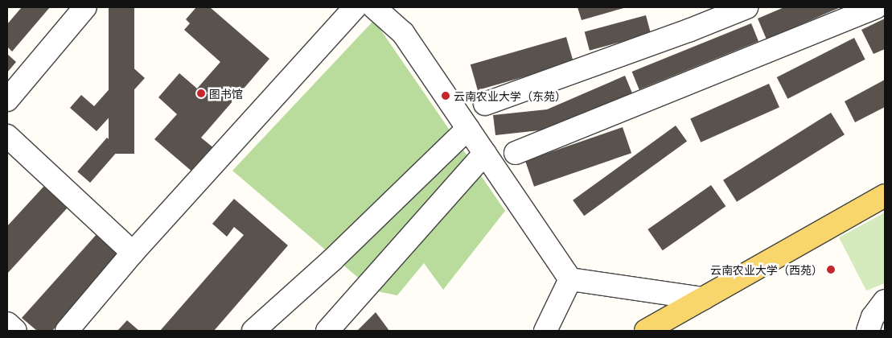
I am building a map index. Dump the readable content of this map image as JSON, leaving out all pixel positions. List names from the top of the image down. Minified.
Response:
{"places":["图书馆","云南农业大学（东苑）","云南农业大学（西苑）"]}
